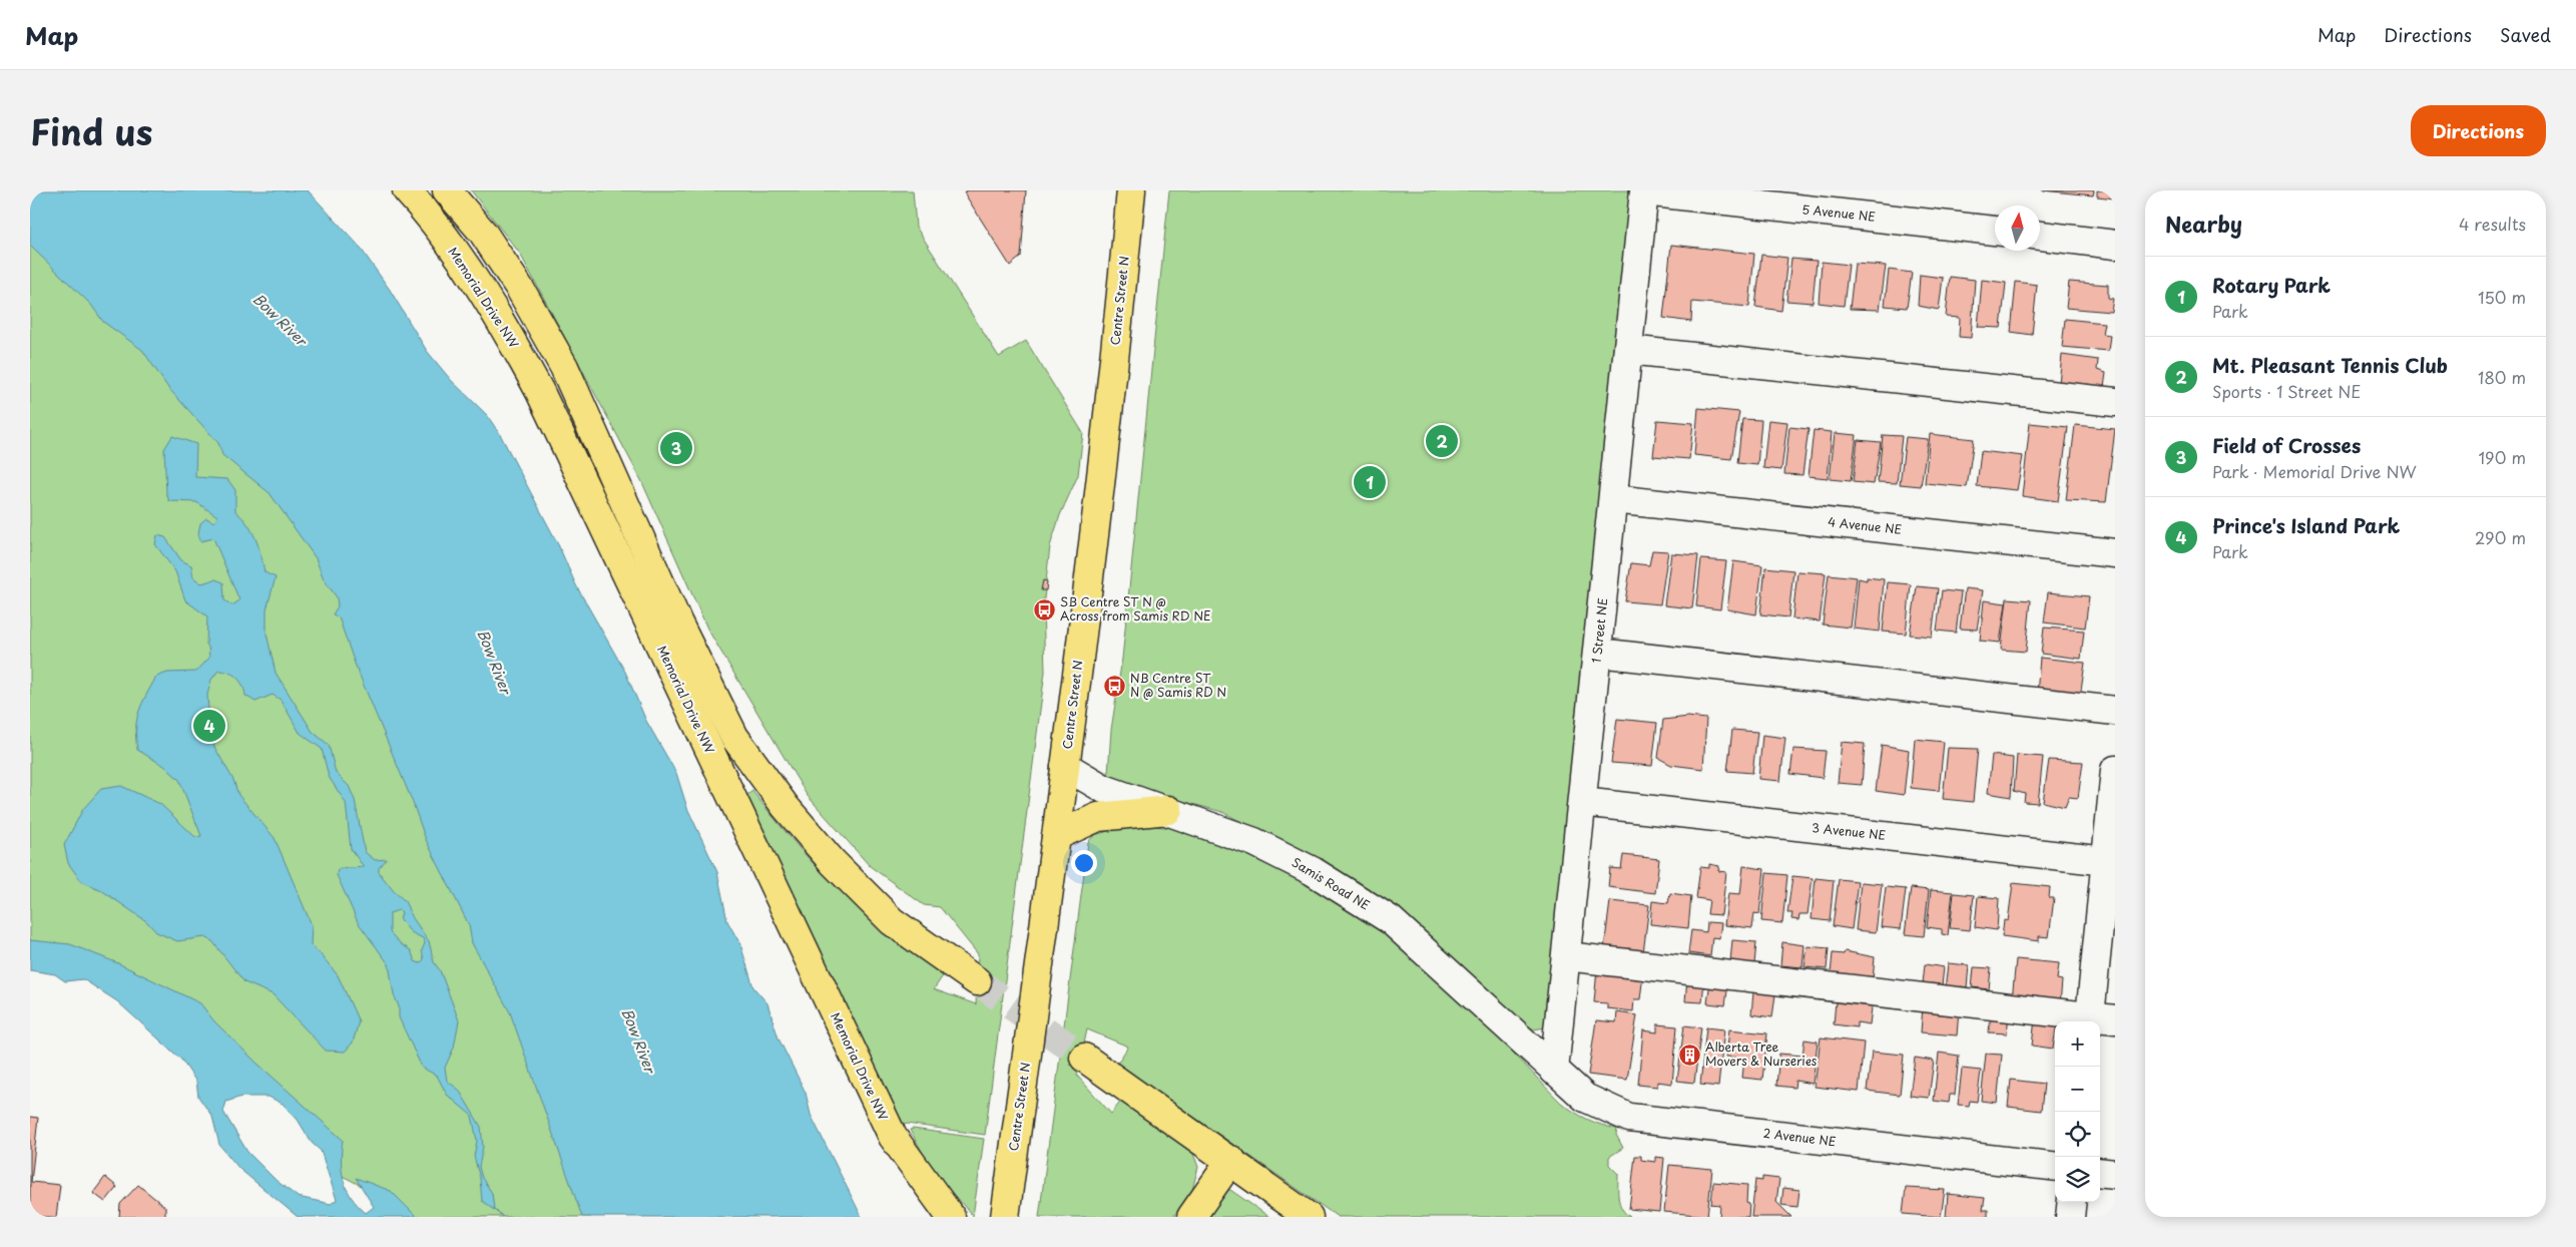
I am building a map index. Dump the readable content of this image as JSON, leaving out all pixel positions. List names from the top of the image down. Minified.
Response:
{"streets":{"main road":["Memorial Drive NW","Centre Street N"],"street":["5 Avenue NE","4 Avenue NE","1 Street NE","3 Avenue NE","Samis Road NE","2 Avenue NE"]},"crossings":[["5 Avenue NE","1 Street NE"],["Centre Street N","Samis Road NE"],["4 Avenue NE","1 Street NE"],["1 Street NE","3 Avenue NE"],["1 Street NE","Samis Road NE"],["1 Street NE","2 Avenue NE"],["Samis Road NE","2 Avenue NE"]],"water":["Bow River"],"places":{"bus stop":["SB Centre ST N @ Across from Samis RD NE","NB Centre ST N @ Samis RD N"],"building":["Alberta Tree Movers & Nurseries"]},"north":"top","page":{"header":"Map","nav":["Map","Directions","Saved"],"title":"Find us","buttons":"Directions","heading":["Nearby","4 results"],"list":[{"mark":"1","name":"Rotary Park","note":"Park","value":"150 m"},{"mark":"2","name":"Mt. Pleasant Tennis Club","note":"Sports · 1 Street NE","value":"180 m"},{"mark":"3","name":"Field of Crosses","note":"Park · Memorial Drive NW","value":"190 m"},{"mark":"4","name":"Prince's Island Park","note":"Park","value":"290 m"}],"pins":["2","3","1","4"],"map_buttons":["+","−"]}}
